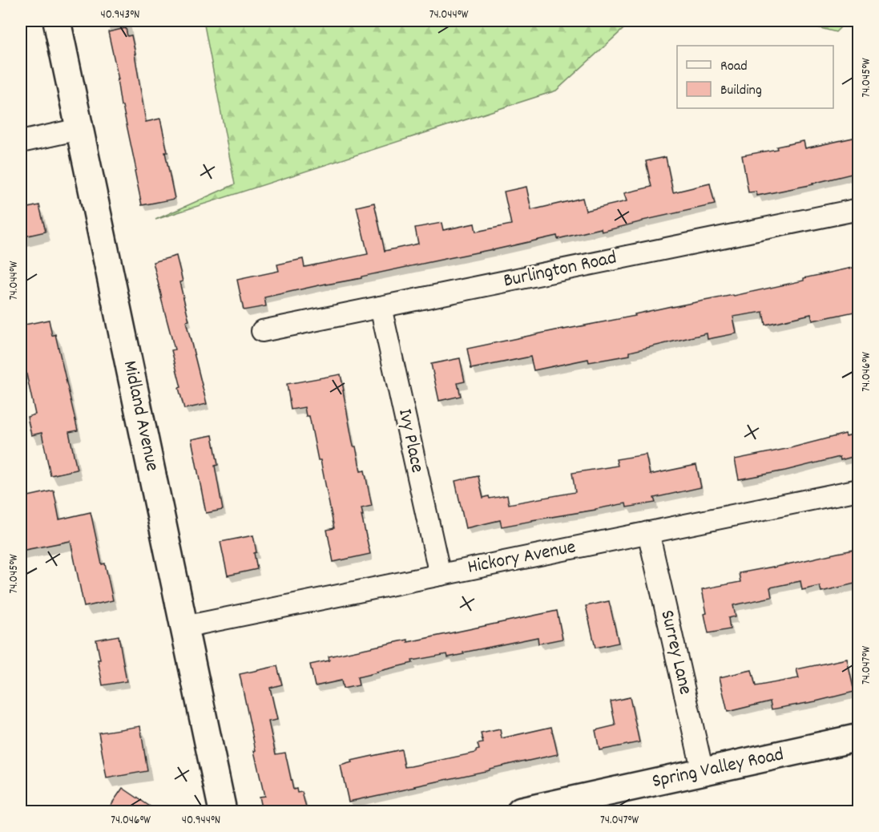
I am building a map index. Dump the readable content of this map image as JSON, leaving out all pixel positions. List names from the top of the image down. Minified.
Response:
{"streets":{"street":["Burlington Road","Midland Avenue","Ivy Place","Hickory Avenue","Surrey Lane","Spring Valley Road"]},"crossings":[["Burlington Road","Ivy Place"],["Midland Avenue","Hickory Avenue"],["Ivy Place","Hickory Avenue"],["Hickory Avenue","Surrey Lane"],["Surrey Lane","Spring Valley Road"]],"legend":["Road","Building"],"coordinates":["40.943°N","74.044°W","74.045°W","74.046°W","74.047°W","40.944°N"]}
